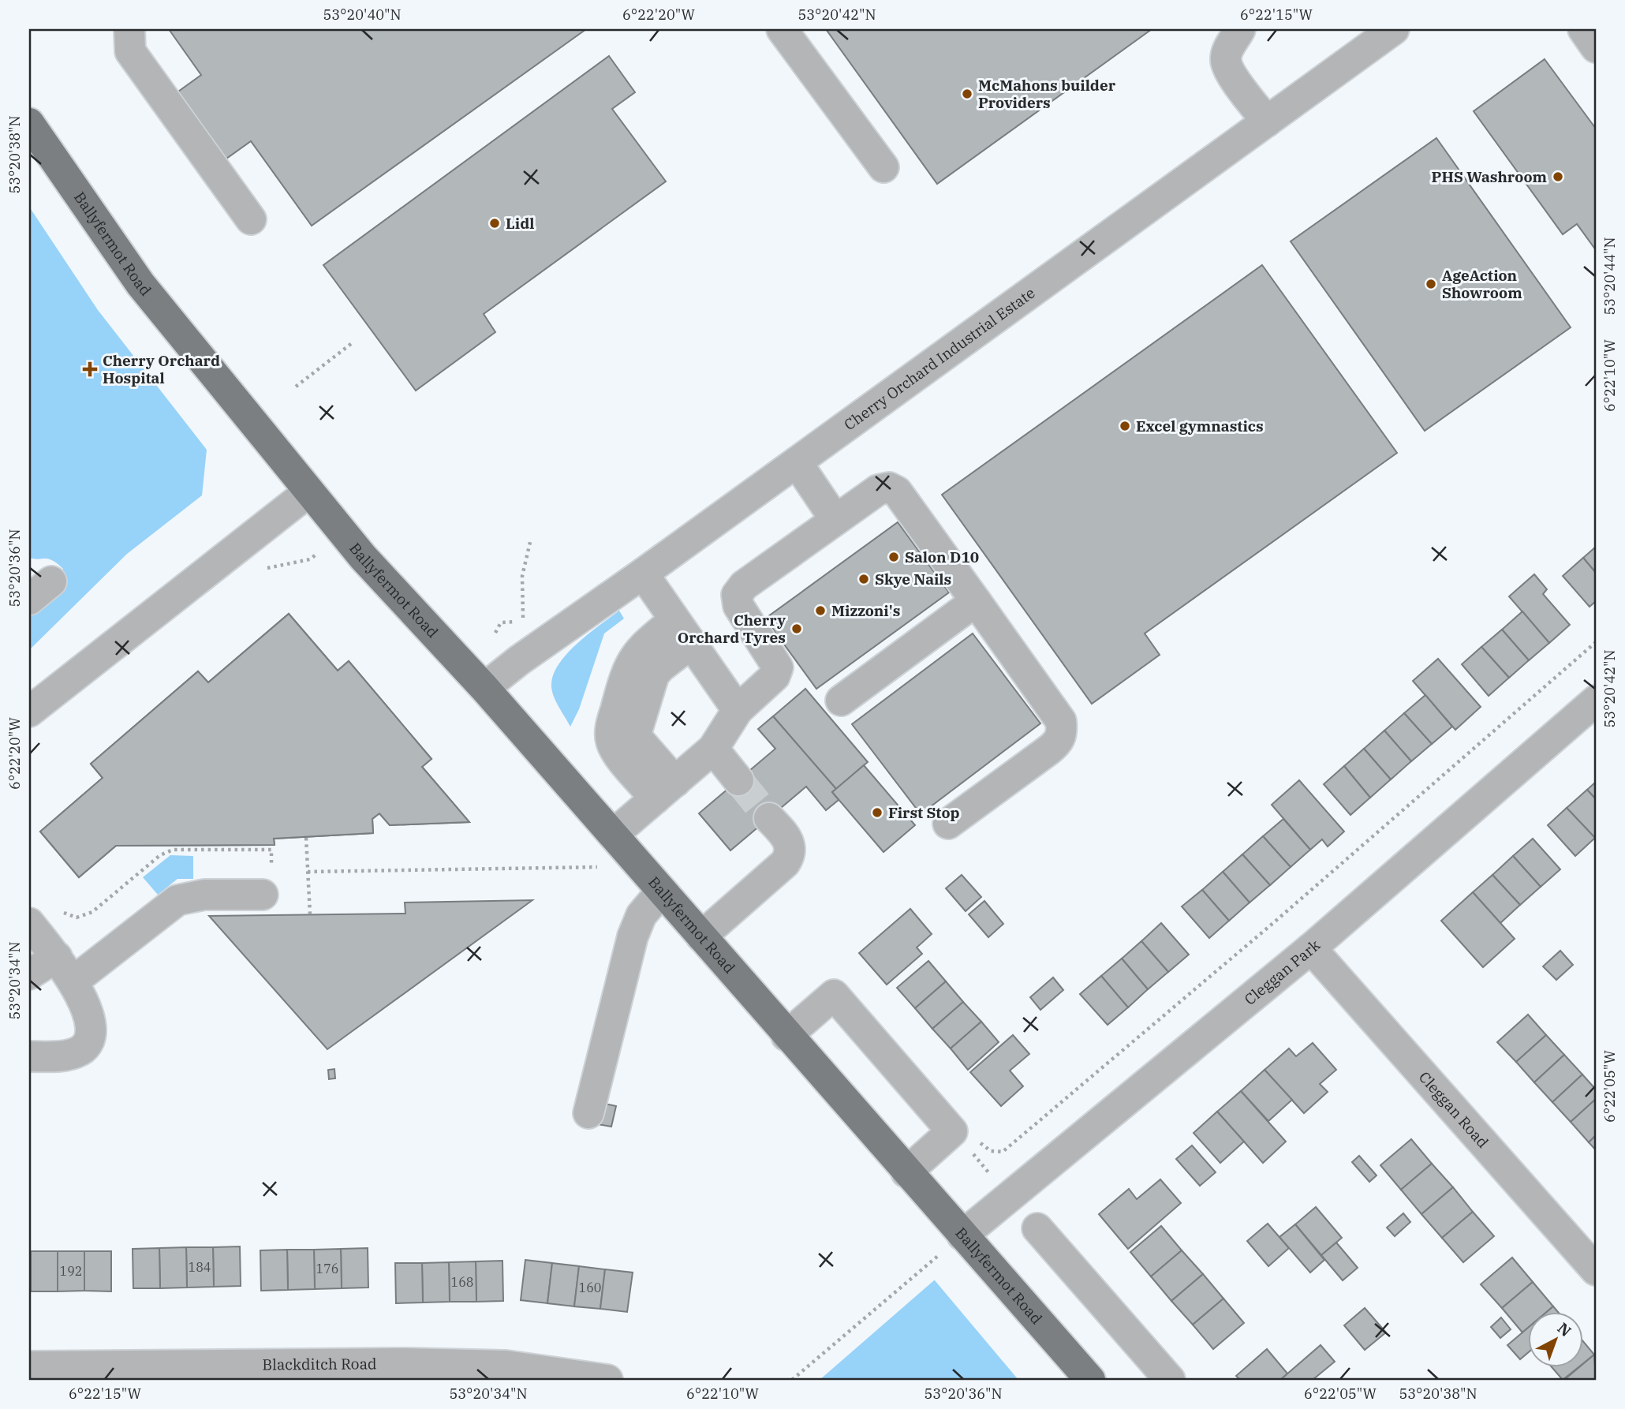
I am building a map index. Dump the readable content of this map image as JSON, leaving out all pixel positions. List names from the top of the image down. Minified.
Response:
{"streets":{"main road":["Ballyfermot Road"],"street":["Cherry Orchard Industrial Estate","Cleggan Park","Cleggan Road","Blackditch Road"]},"crossings":[["Ballyfermot Road","Cherry Orchard Industrial Estate"],["Ballyfermot Road","Cleggan Park"],["Cleggan Park","Cleggan Road"]],"places":{"other":["McMahons builder Providers","PHS Washroom","Lidl","AgeAction Showroom","Excel gymnastics","Salon D10","Skye Nails","Mizzoni's","Cherry Orchard Tyres","First Stop"],"health":["Cherry Orchard Hospital"]},"house_numbers":["184","176","192","168","160"],"north":"top right","coordinates":["53°20'40\"N","6°22'20\"W","53°20'42\"N","6°22'15\"W","53°20'38\"N","53°20'44\"N","6°22'10\"W","53°20'36\"N","53°20'34\"N","6°22'05\"W"]}
